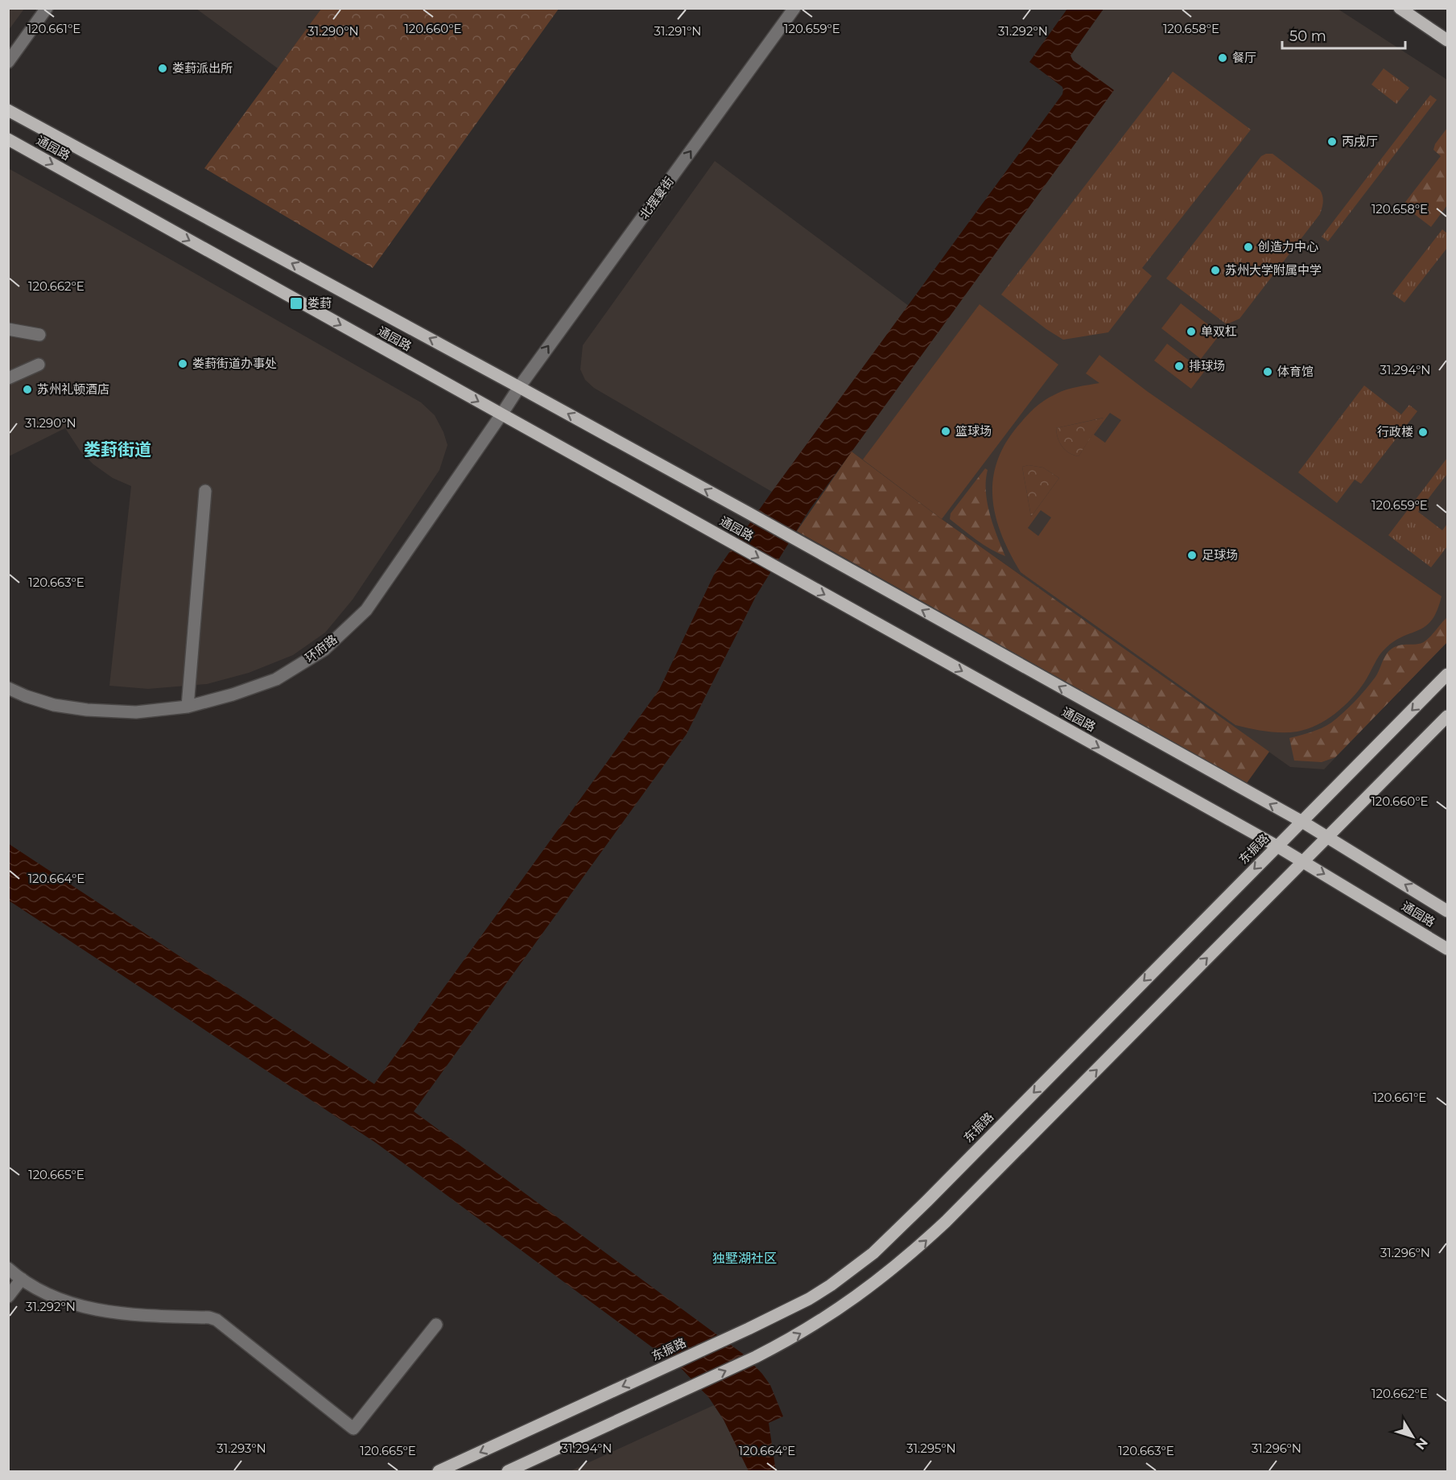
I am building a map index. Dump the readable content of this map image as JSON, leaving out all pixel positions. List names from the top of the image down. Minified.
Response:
{"streets":{"main road":["通园路","东振路"],"street":["北摆宴街","环府路"]},"crossings":[["通园路","北摆宴街"],["通园路","环府路"],["通园路","东振路"],["北摆宴街","环府路"]],"one_way":["北摆宴街"],"districts":["娄葑街道","独墅湖社区"],"places":{"other":["餐厅","娄葑派出所","丙戌厅","创造力中心","苏州大学附属中学","单双杠","娄葑街道办事处","排球场","体育馆","苏州礼顿酒店","篮球场","行政楼","足球场"],"transit":["娄葑"]},"scale_bar":"50 m","north":"bottom right","coordinates":["120.661°E","120.660°E","120.659°E","120.658°E","31.290°N","31.291°N","31.292°N","120.662°E","31.294°N","120.663°E","120.664°E","120.665°E","31.296°N","31.293°N","31.295°N"]}
